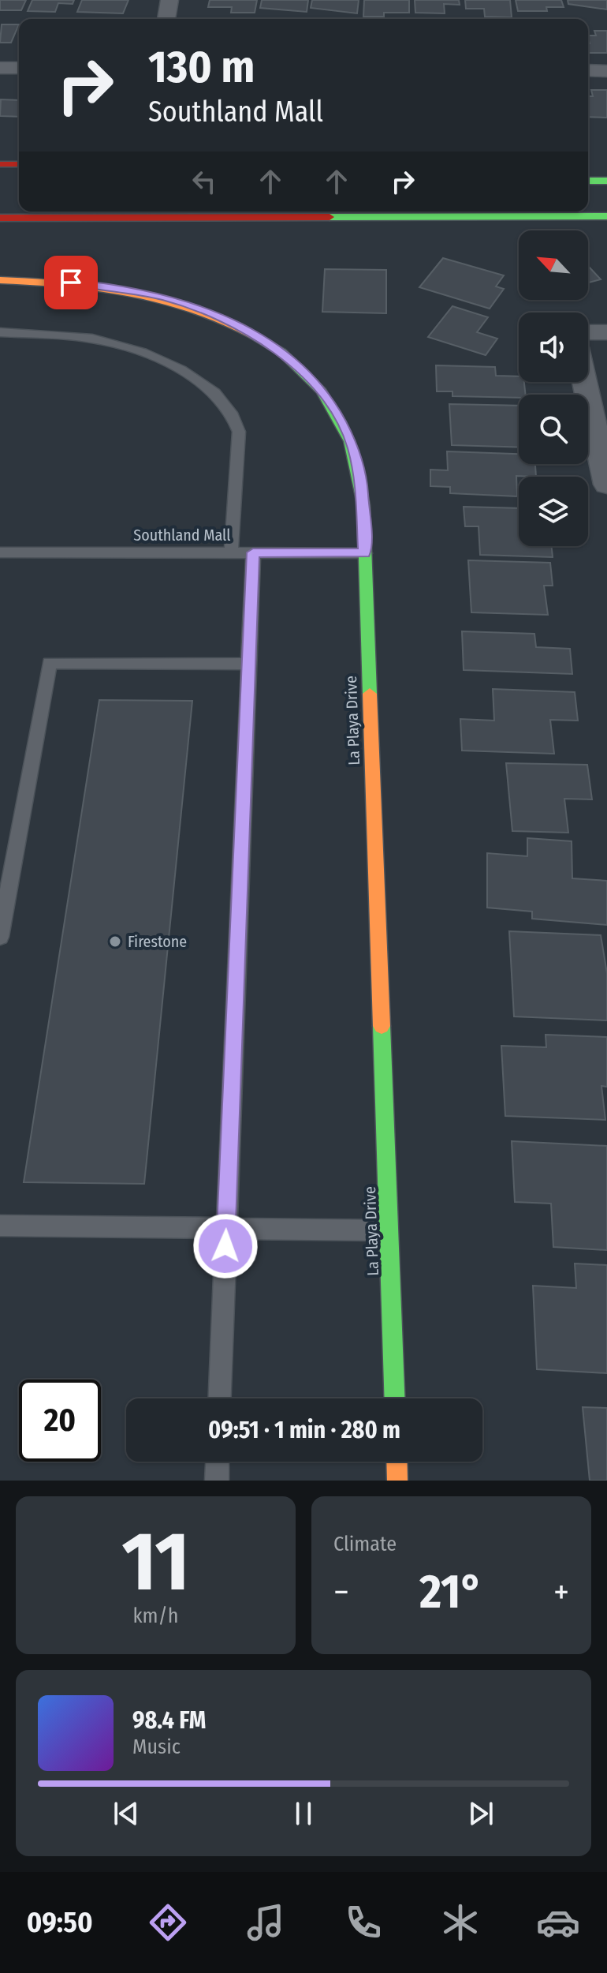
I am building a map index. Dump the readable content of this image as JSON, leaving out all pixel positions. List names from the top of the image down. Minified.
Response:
{"streets":{"main road":["La Playa Drive"],"lane":["Southland Mall"]},"crossings":[["Southland Mall","La Playa Drive"]],"places":["Firestone"],"north":"top left","page":{"turn":["130 m","Southland Mall"],"limit":"20","trip":"09:51 · 1 min · 280 m","tile":[["11","km/h"],"Climate"],"heat":["−","21°","+"],"song":["98.4 FM","Music"],"tabs":"09:50"}}
